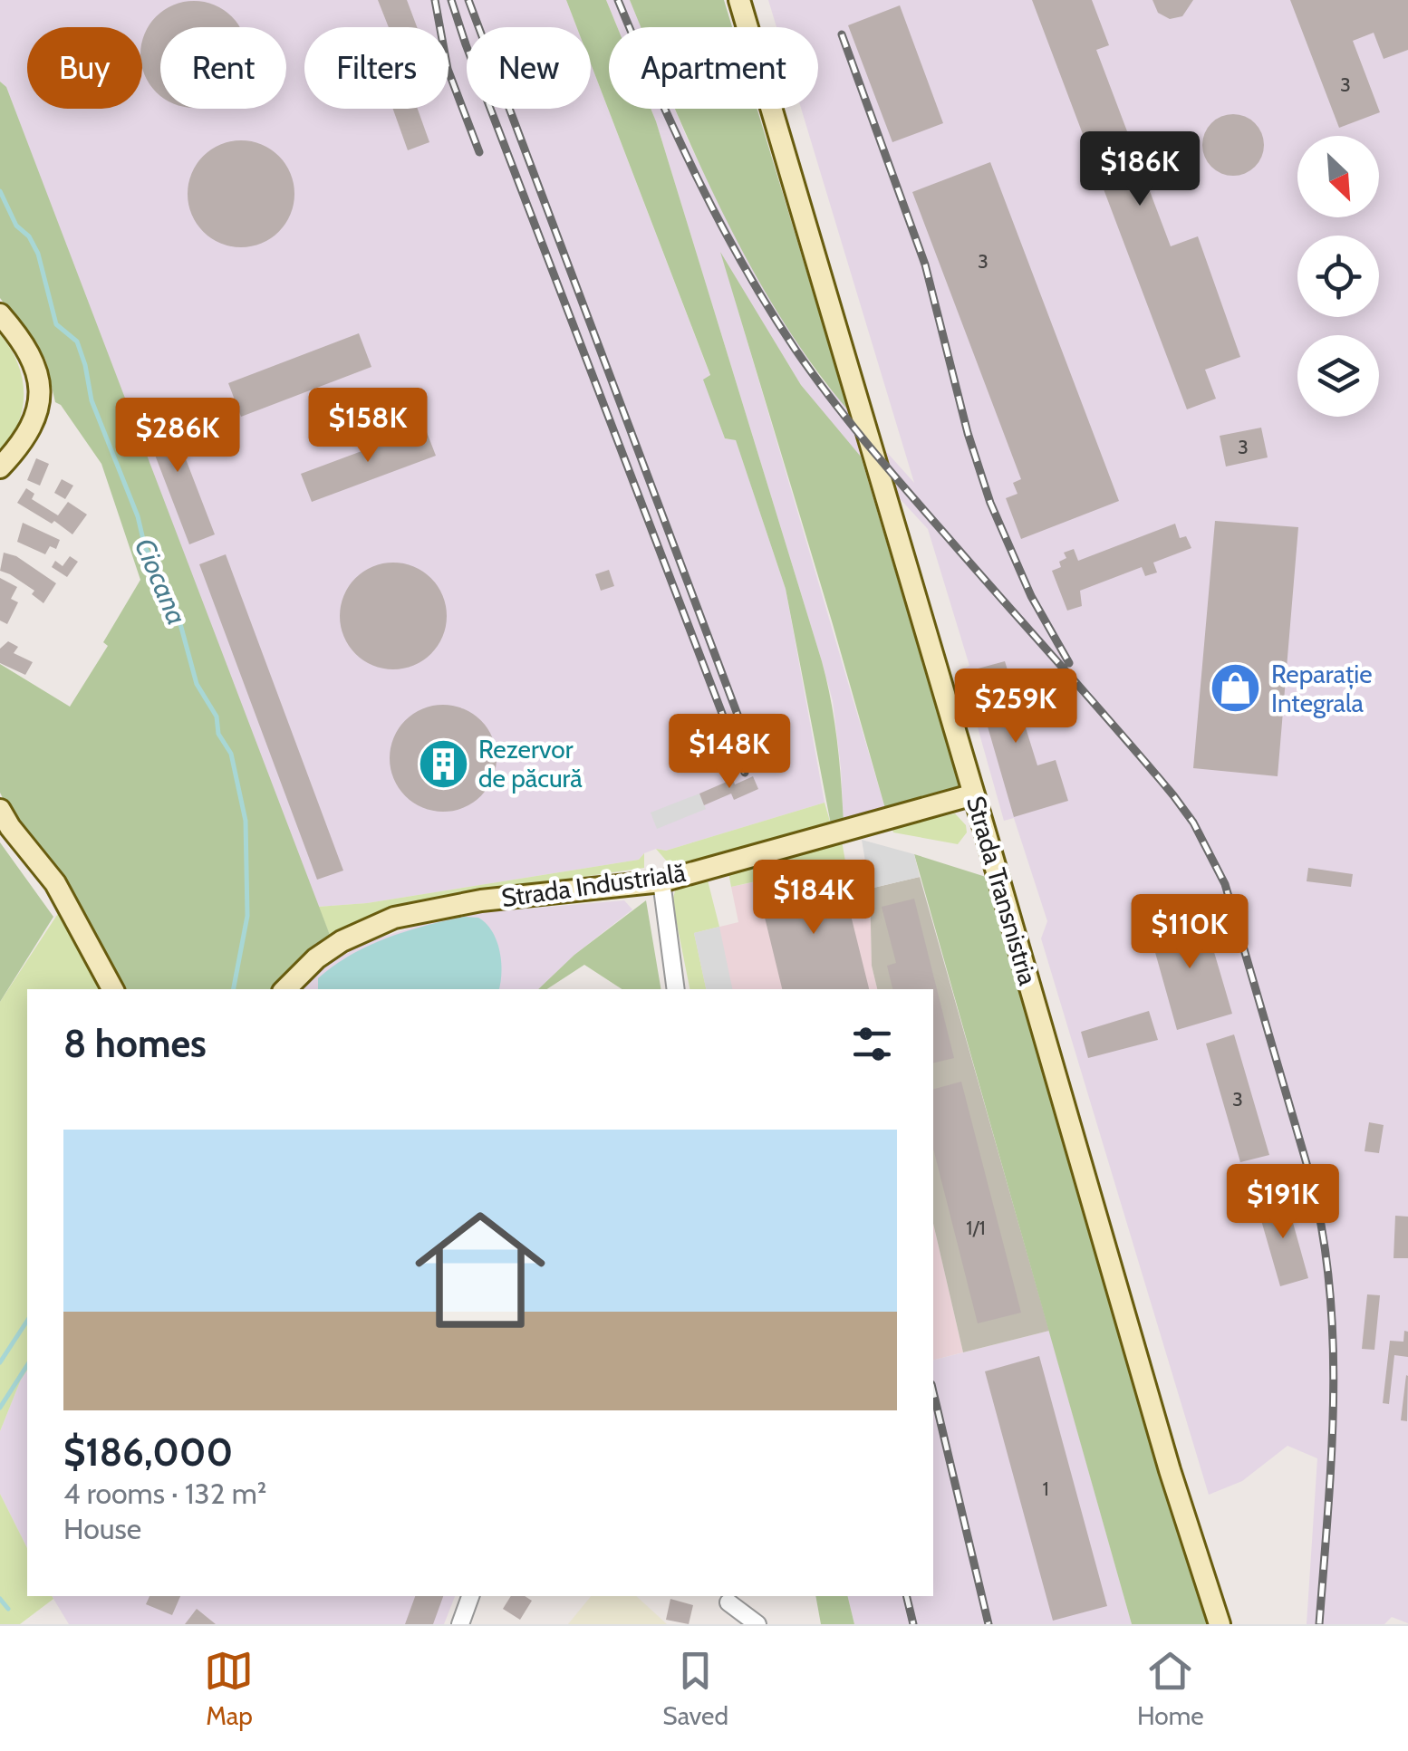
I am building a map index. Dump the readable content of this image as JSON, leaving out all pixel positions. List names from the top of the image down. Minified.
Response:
{"streets":{"street":["Strada Industrială","Strada Transnistria"]},"crossings":[["Strada Industrială","Strada Transnistria"]],"water":["Ciocana"],"places":{"shop":["Reparație Integrala"],"building":["Rezervor de păcură"]},"house_numbers":["3","3","3","3","1/1","1"],"north":"bottom right","page":{"chip":["Buy","Rent","Filters","New","Apartment"],"price":["$186K","$158K","$286K","$259K","$148K","$184K","$110K","$191K"],"heading":"8 homes","list":[{"name":"$186,000","note":"4 rooms · 132 m² · House"}],"tabs":["Map","Saved","Home"]}}
